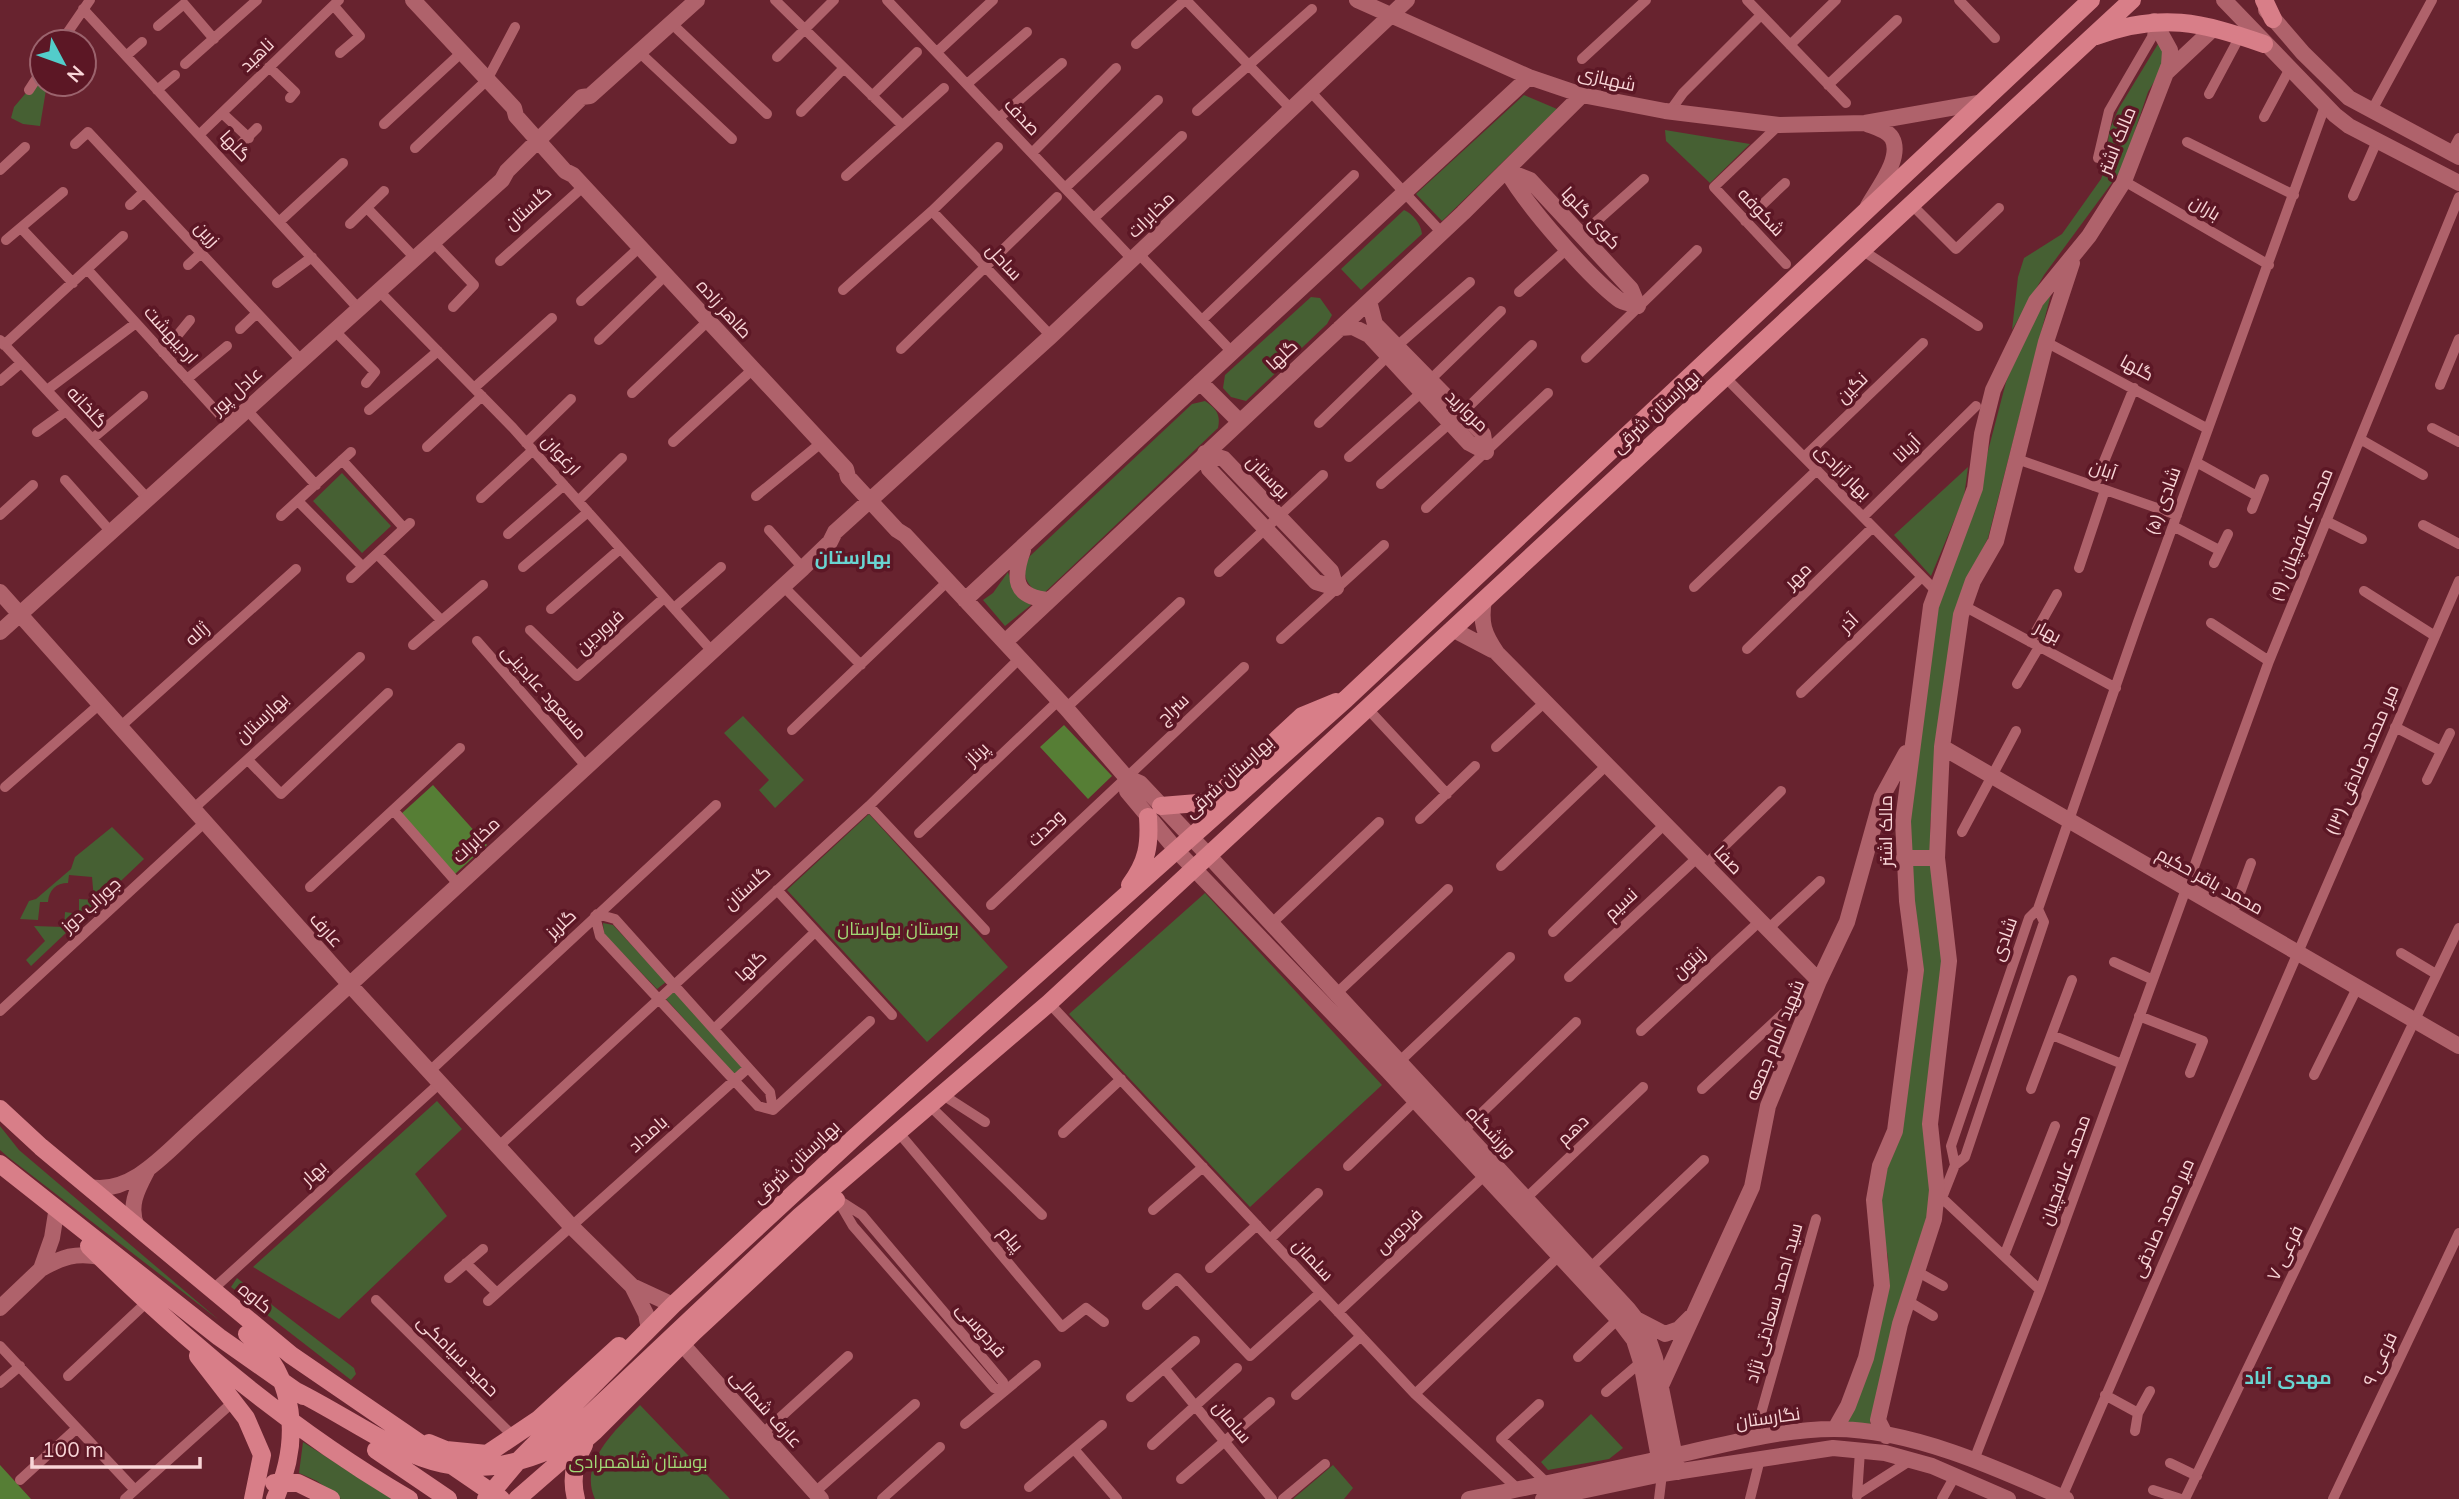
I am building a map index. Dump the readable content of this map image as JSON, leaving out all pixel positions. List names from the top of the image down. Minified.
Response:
{"streets":{"main road":["بهارستان شرقی","کاوه"],"street":["ناهید","شهبازی","صدف","مالک اشتر","گلها","گلستان","باران","شکوفه","مخابرات","کوی گلها","زرین","ساحل","طاهر زاده","اردیبهشت","نگین","عادل پور","گلخانه","مروارید","آریانا","ارغوان","آبان","بهار آزادی","بوستان","شادی (۵)","محمد علافچیان (۹)","مهر","آذر","فروردین","بهار","ژاله","مسعود عابدینی","سراج","بهارستان","پرناز","میر محمد صادقی (۱۳)","وحدت","صفا","محمد باقر حکیم","نسیم","جوراب دوز","گلریز","عارف","شادی","زیتون","شهید امام جمعه","دهم","ورزشگاه","بامداد","محمد علافچیان","میر محمد صادقی","فردوس","پیام","فرعی ۷","سلمان","سید احمد سعادتی نژاد","فردوسی","حمید سیامکی","فرعی ۹","عارف شمالی","نگارستان","سامان"]},"crossings":[["ناهید","گلها"],["شهبازی","گلها"],["شهبازی","شکوفه"],["شهبازی","مخابرات"],["شهبازی","بهارستان شرقی"],["صدف","گلها"],["صدف","مخابرات"],["مالک اشتر","گلها"],["مالک اشتر","باران"],["مالک اشتر","آبان"],["مالک اشتر","بهار آزادی"],["مالک اشتر","بهار"],["مالک اشتر","محمد باقر حکیم"],["مالک اشتر","شادی"],["مالک اشتر","شهید امام جمعه"],["مالک اشتر","نگارستان"],["گلها","کوی گلها"],["گلها","طاهر زاده"],["گلها","عادل پور"],["گلها","مروارید"],["گلها","بوستان"],["گلها","شادی (۵)"],["گلستان","طاهر زاده"],["گلستان","عارف"],["باران","شادی (۵)"],["مخابرات","ساحل"],["مخابرات","طاهر زاده"],["مخابرات","ارغوان"],["مخابرات","مسعود عابدینی"],["مخابرات","عارف"],["زرین","عادل پور"],["طاهر زاده","عادل پور"],["طاهر زاده","بهارستان شرقی"],["طاهر زاده","سراج"],["طاهر زاده","پرناز"],["طاهر زاده","وحدت"],["طاهر زاده","ورزشگاه"],["اردیبهشت","عادل پور"],["نگین","بهار آزادی"],["عادل پور","گلخانه"],["عادل پور","ارغوان"],["عادل پور","عارف"],["بهارستان شرقی","بهار آزادی"],["بهارستان شرقی","ورزشگاه"],["بهارستان شرقی","کاوه"],["آریانا","بهار آزادی"],["ارغوان","فروردین"],["آبان","شادی (۵)"],["بهار آزادی","مهر"],["بهار آزادی","آذر"],["شادی (۵)","بهار"],["شادی (۵)","محمد باقر حکیم"],["شادی (۵)","شادی"],["محمد علافچیان (۹)","محمد باقر حکیم"],["محمد علافچیان (۹)","محمد علافچیان"],["بهار","گلریز"],["بهار","عارف"],["بهار","کاوه"],["ژاله","عارف"],["سراج","وحدت"],["بهارستان","عارف"],["میر محمد صادقی (۱۳)","محمد باقر حکیم"],["میر محمد صادقی (۱۳)","میر محمد صادقی"],["صفا","نسیم"],["صفا","زیتون"],["صفا","شهید امام جمعه"],["محمد باقر حکیم","محمد علافچیان"],["محمد باقر حکیم","میر محمد صادقی"],["محمد باقر حکیم","فرعی ۷"],["جوراب دوز","عارف"],["گلریز","عارف"],["عارف","بامداد"],["شهید امام جمعه","ورزشگاه"],["دهم","ورزشگاه"],["ورزشگاه","فردوس"],["ورزشگاه","نگارستان"],["محمد علافچیان","نگارستان"],["میر محمد صادقی","نگارستان"],["فردوس","سلمان"],["سلمان","نگارستان"],["سید احمد سعادتی نژاد","نگارستان"]],"districts":["بهارستان","مهدی آباد"],"parks":["بوستان بهارستان","بوستان شاهمرادی"],"scale_bar":"100 m","north":"bottom right"}
